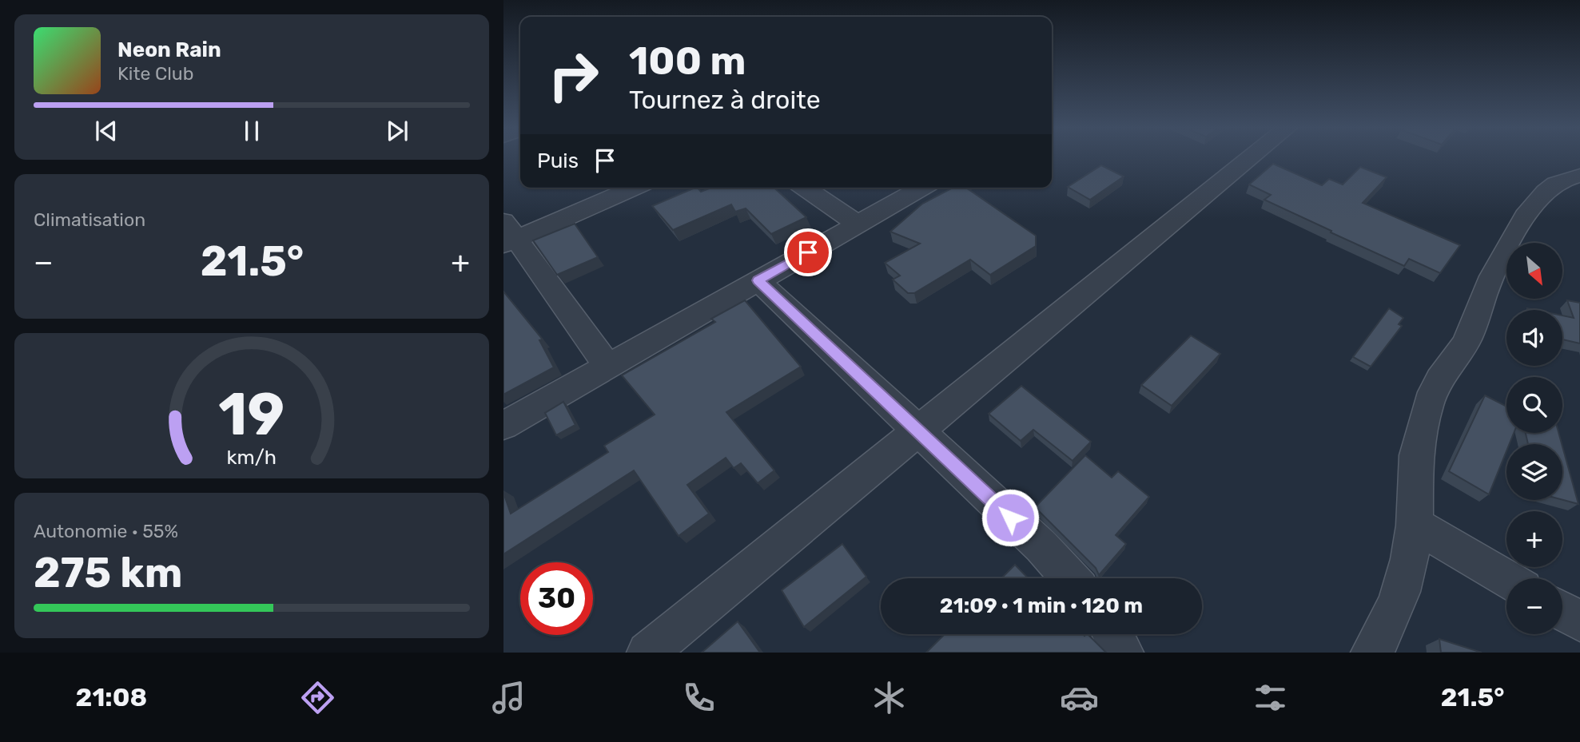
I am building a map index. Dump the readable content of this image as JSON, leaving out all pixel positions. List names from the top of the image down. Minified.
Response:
{"north":"bottom right","page":{"turn":["100 m","Tournez à droite"],"song":["Neon Rain","Kite Club"],"then":"Puis","tile":["Climatisation",["Autonomie · 55%","275 km"]],"heat":["−","21.5°","+"],"map_buttons":["+","−"],"limit":"30","trip":"21:09 · 1 min · 120 m","tabs":["21:08","21.5°"],"gauge":["19","km/h"]}}
